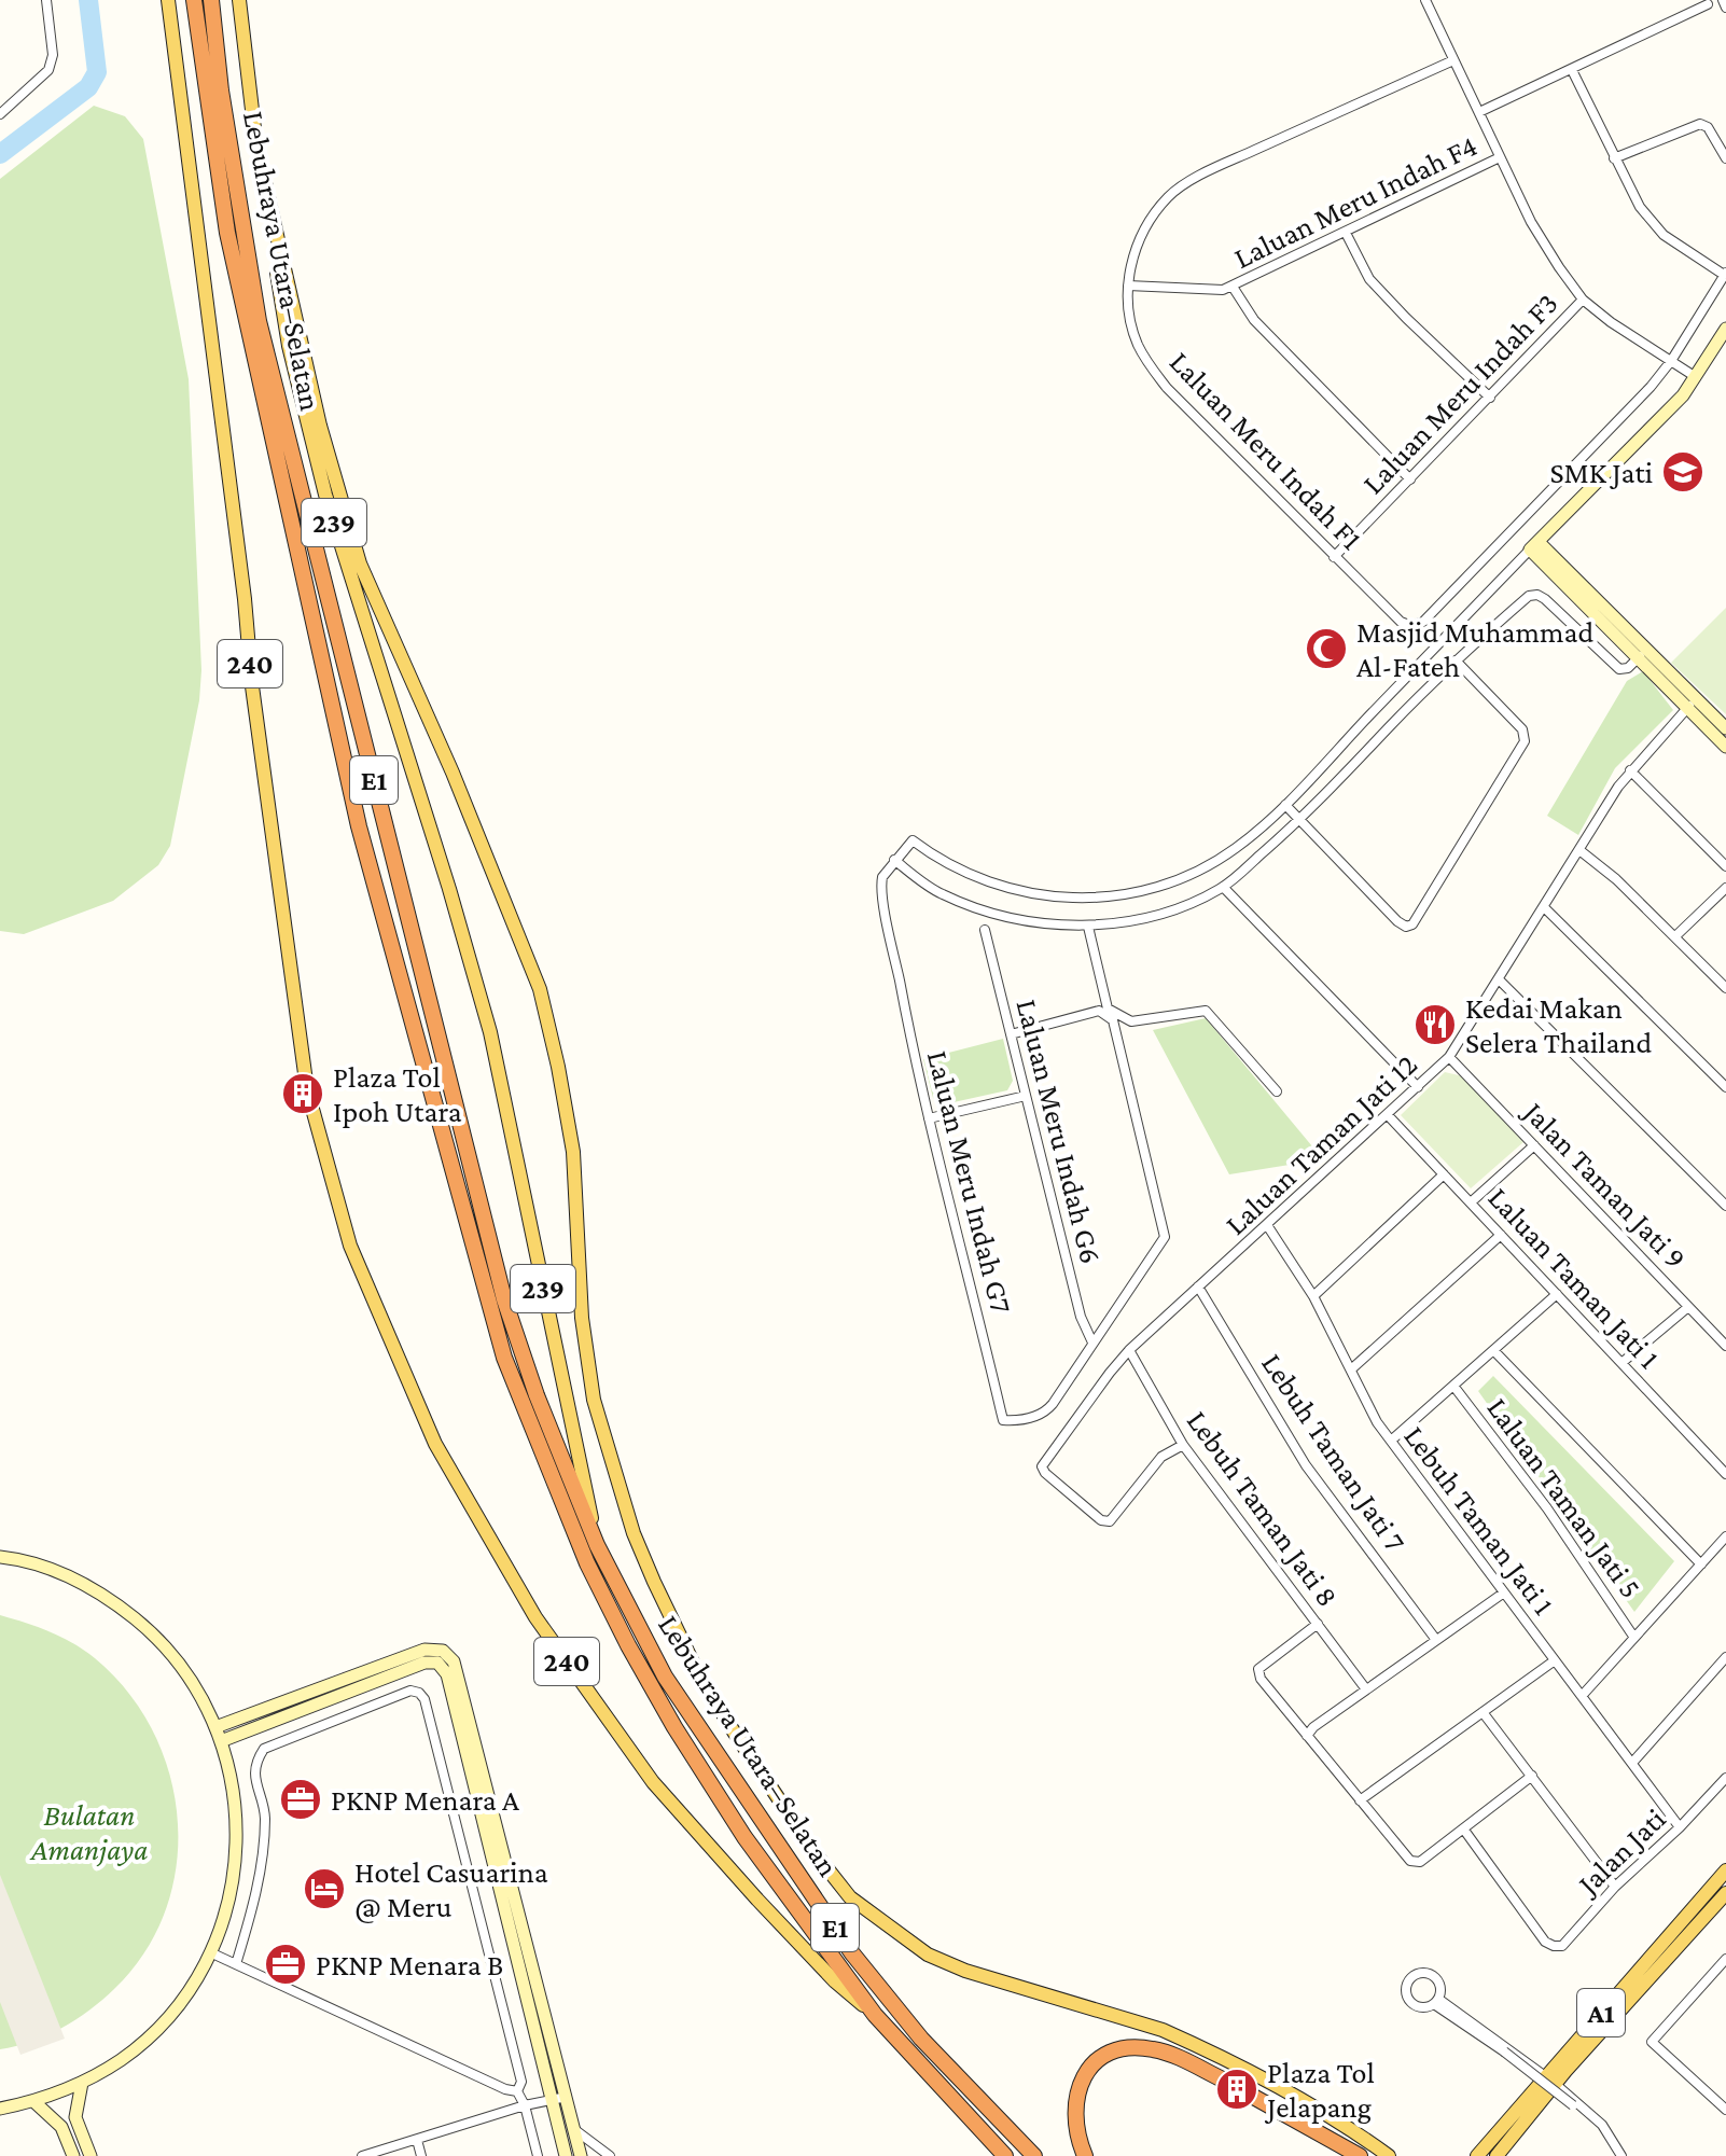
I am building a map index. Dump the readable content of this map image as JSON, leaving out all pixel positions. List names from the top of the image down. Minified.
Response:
{"streets":{"highway":["Lebuhraya Utara–Selatan","E1"],"main road":["239","240","A1"],"street":["Laluan Meru Indah F4","Laluan Meru Indah F3","Laluan Meru Indah F1","Laluan Meru Indah G6","Laluan Taman Jati 12","Laluan Meru Indah G7","Jalan Taman Jati 9","Laluan Taman Jati 1","Lebuh Taman Jati 7","Laluan Taman Jati 5","Lebuh Taman Jati 8","Lebuh Taman Jati 1","Jalan Jati"]},"crossings":[["Laluan Meru Indah F4","Laluan Meru Indah F1"],["Lebuhraya Utara–Selatan","239"],["Lebuhraya Utara–Selatan","240"],["Laluan Meru Indah F3","Laluan Meru Indah F1"],["Laluan Meru Indah G6","Laluan Meru Indah G7"],["Laluan Taman Jati 12","Jalan Taman Jati 9"],["Laluan Taman Jati 12","Laluan Taman Jati 1"],["Laluan Taman Jati 12","Lebuh Taman Jati 7"],["Laluan Taman Jati 12","Lebuh Taman Jati 8"],["Laluan Taman Jati 12","Lebuh Taman Jati 1"],["Lebuh Taman Jati 1","Jalan Jati"]],"parks":["Bulatan Amanjaya"],"places":{"school or university":["SMK Jati"],"mosque":["Masjid Muhammad Al-Fateh"],"restaurant":["Kedai Makan Selera Thailand"],"building":["Plaza Tol Ipoh Utara","Plaza Tol Jelapang"],"office":["PKNP Menara A","PKNP Menara B"],"hotel":["Hotel Casuarina @ Meru"]}}
